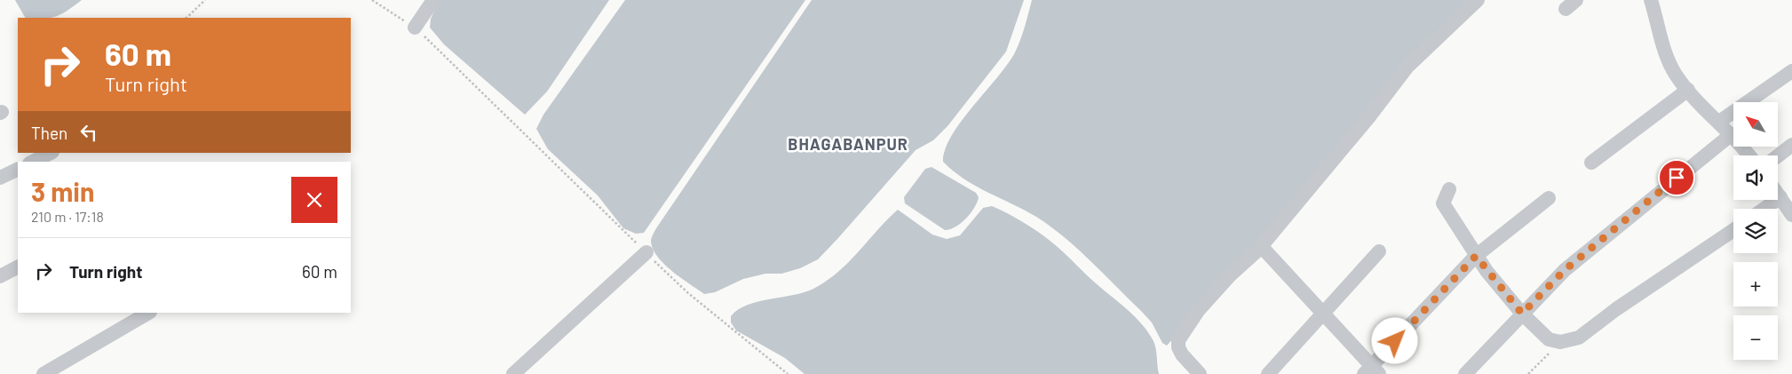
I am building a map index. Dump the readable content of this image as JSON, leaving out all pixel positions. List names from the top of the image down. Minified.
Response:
{"districts":["BHAGABANPUR"],"north":"top left","page":{"turn":["60 m","Turn right"],"map_buttons":["+","−"],"then":"Then","heading":["3 min","210 m · 17:18"],"list":[{"name":"Turn right","value":"60 m"}]}}
